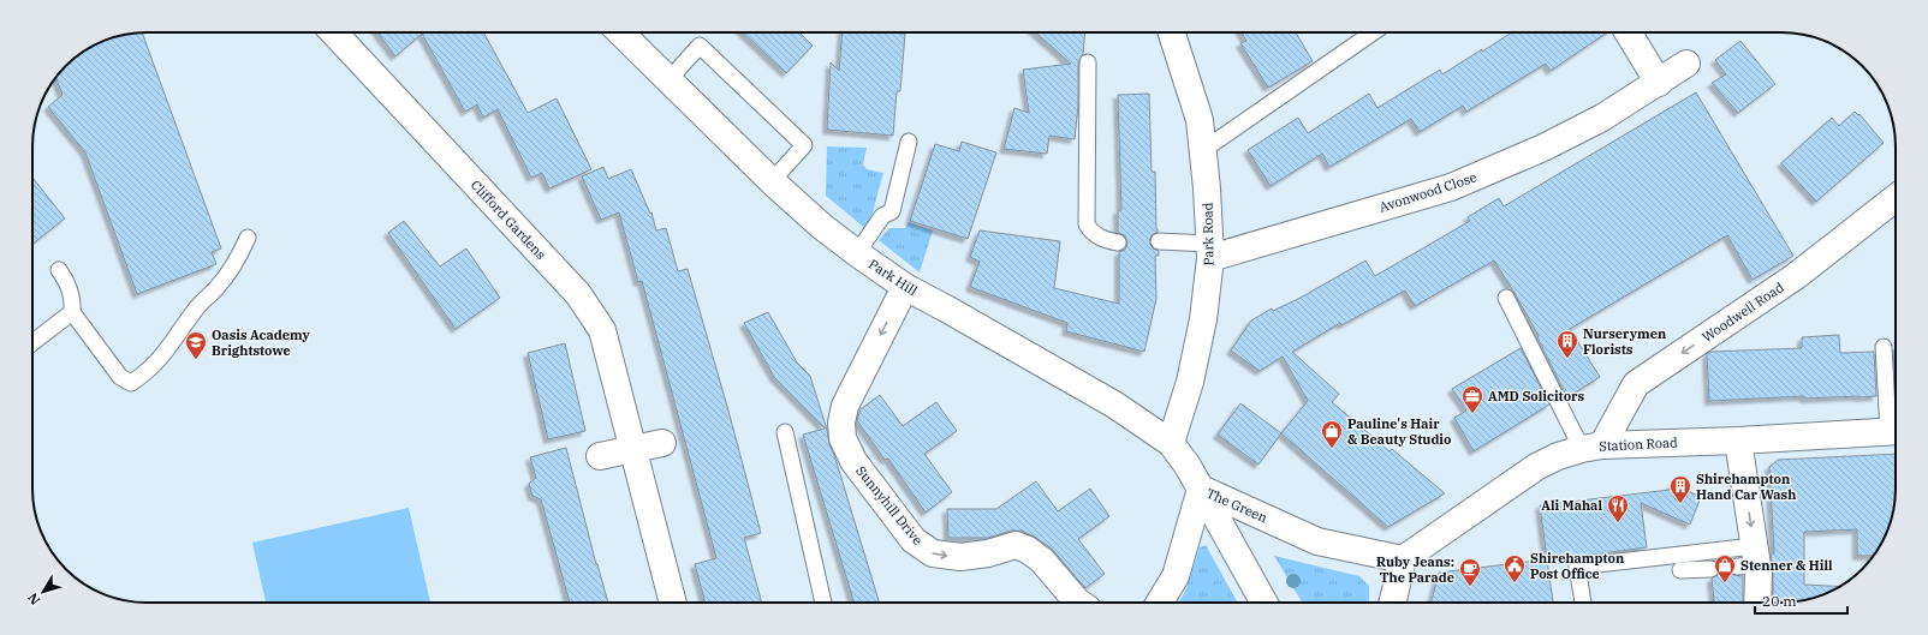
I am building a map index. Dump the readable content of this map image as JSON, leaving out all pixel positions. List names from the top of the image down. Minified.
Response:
{"streets":{"street":["Avonwood Close","Clifford Gardens","Park Road","Park Hill","Woodwell Road","Station Road","Sunnyhill Drive","The Green"]},"crossings":[["Avonwood Close","Park Road"],["Park Road","Park Hill"],["Park Hill","Sunnyhill Drive"],["Park Hill","The Green"],["Woodwell Road","Station Road"],["Station Road","The Green"]],"one_way":["Woodwell Road"],"places":{"building":["Nurserymen Florists","Shirehampton Hand Car Wash"],"school or university":["Oasis Academy Brightstowe"],"office":["AMD Solicitors"],"shop":["Pauline's Hair & Beauty Studio","Stenner & Hill"],"restaurant":["Ali Mahal"],"public building":["Shirehampton Post Office"],"cafe":["Ruby Jeans: The Parade"]},"scale_bar":"20 m","north":"bottom left"}
